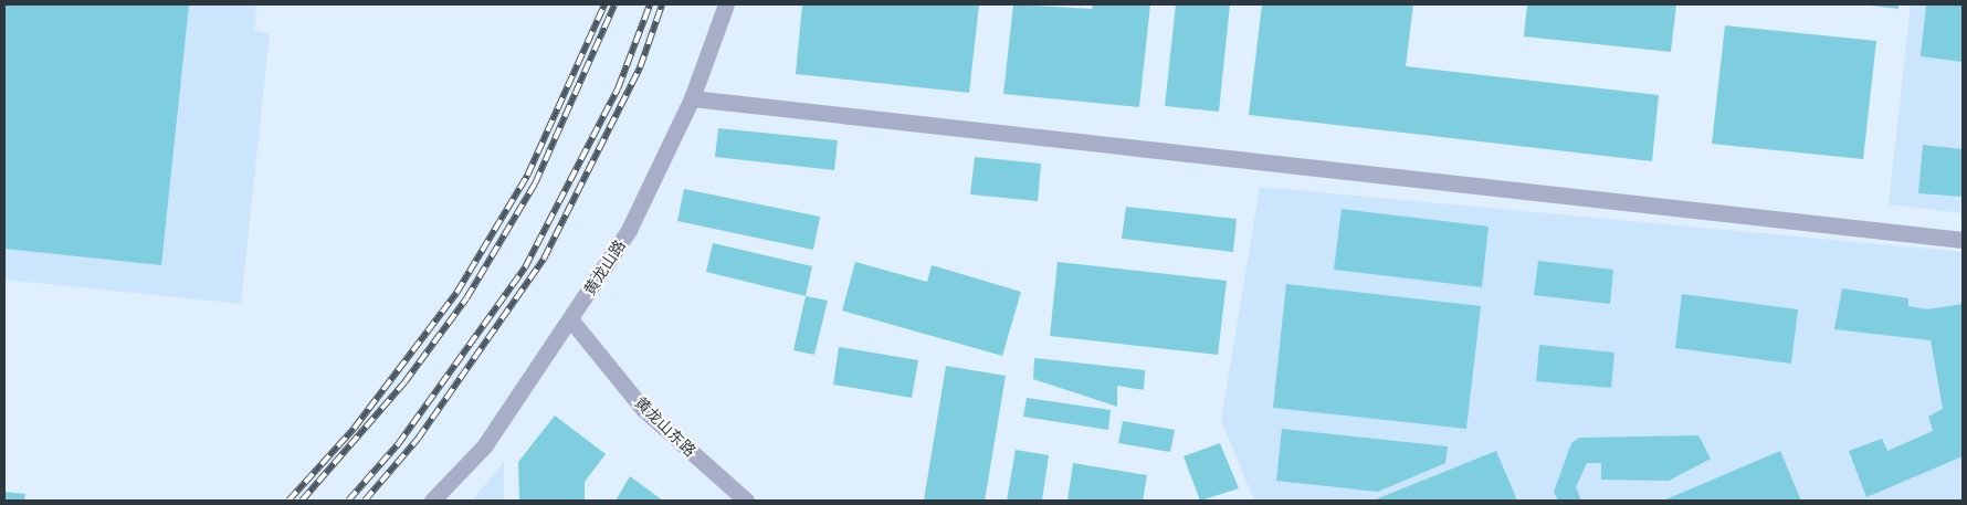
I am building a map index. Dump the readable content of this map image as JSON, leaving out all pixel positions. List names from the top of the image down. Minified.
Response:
{"streets":{"street":["黄龙山路","黄龙山东路"]},"crossings":[["黄龙山路","黄龙山东路"]]}
